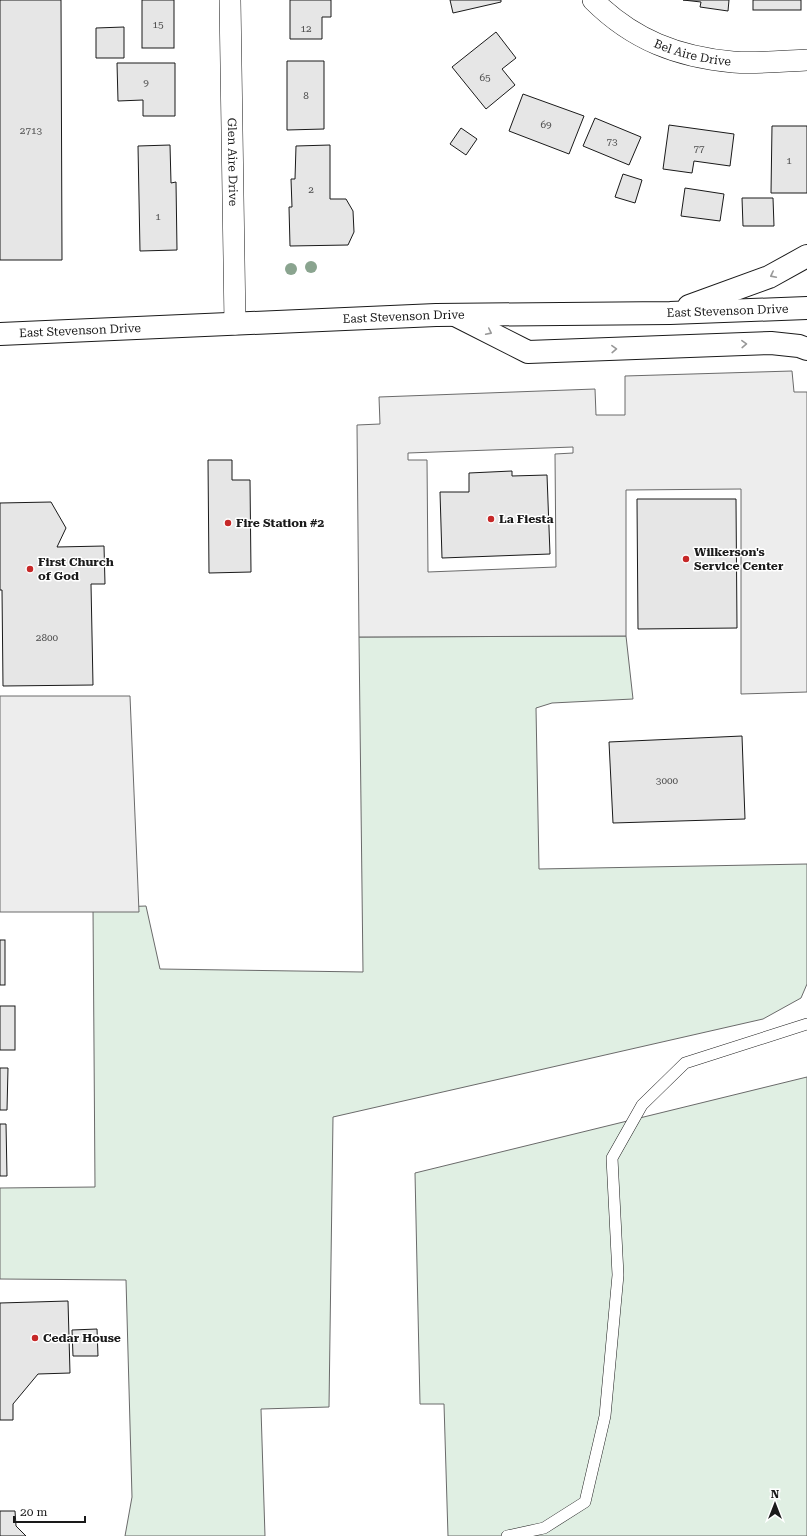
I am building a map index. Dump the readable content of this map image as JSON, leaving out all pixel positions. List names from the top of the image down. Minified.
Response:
{"streets":{"main road":["East Stevenson Drive"],"street":["Bel Aire Drive","Glen Aire Drive"]},"crossings":[["Glen Aire Drive","East Stevenson Drive"]],"places":["La Fiesta","Fire Station #2","Wilkerson's Service Center","First Church of God","Cedar House"],"house_numbers":["15","12","65","9","8","69","2713","73","77","1","2","1","2800","3000"],"scale_bar":"20 m","north":"top"}
